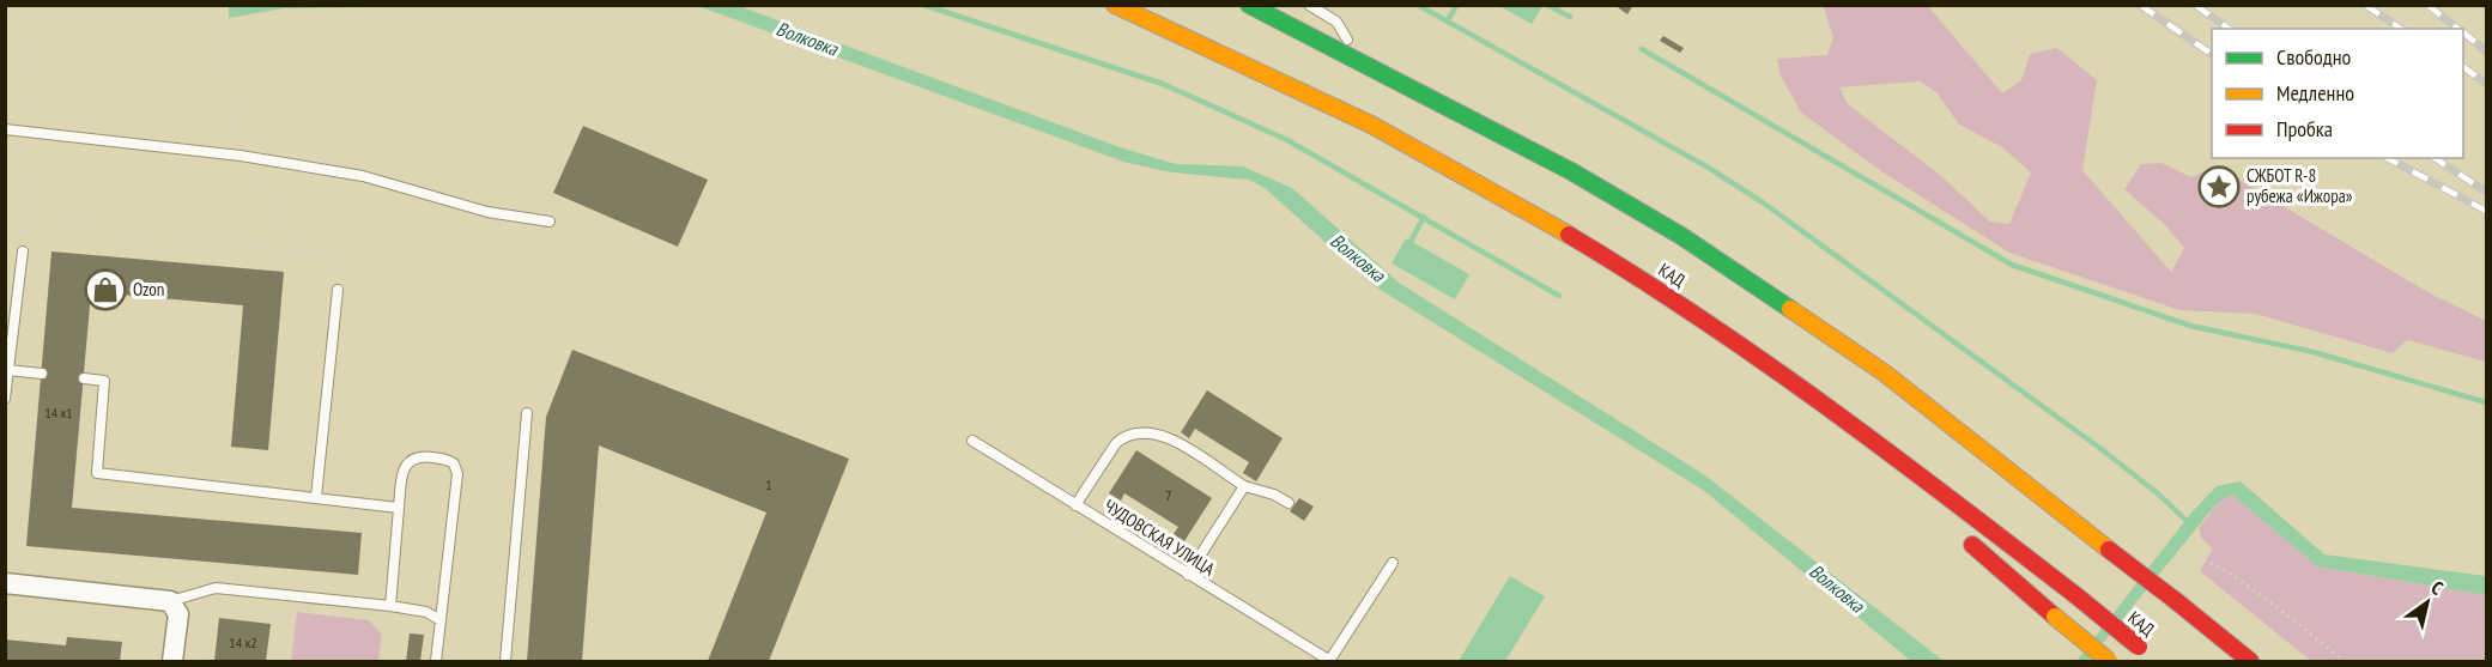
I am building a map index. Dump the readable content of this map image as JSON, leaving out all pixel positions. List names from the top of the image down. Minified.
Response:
{"streets":{"highway":["КАД"],"lane":["ЧУДОВСКАЯ УЛИЦА"]},"water":["Волковка"],"places":{"place":["СЖБОТ R-8 рубежа «Ижора»"],"shop":["Ozon"]},"house_numbers":["14 к1","1","7","14 к2"],"legend":["Свободно","Медленно","Пробка"],"north":"top right"}
